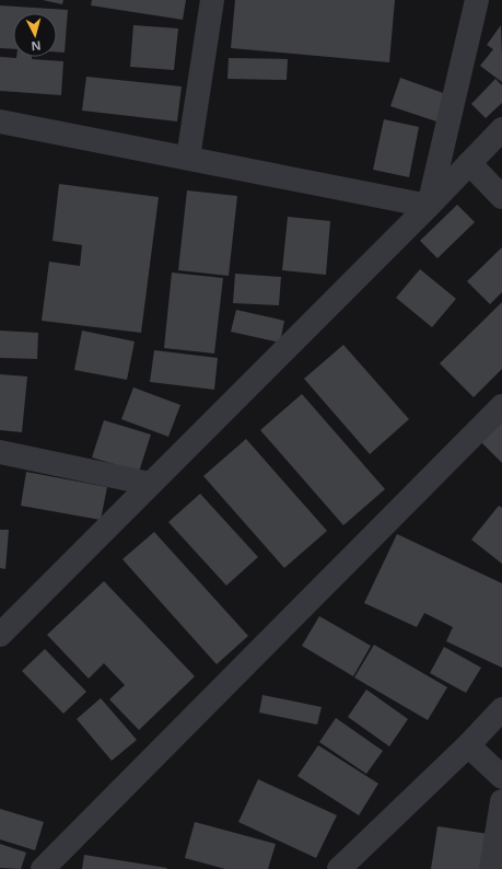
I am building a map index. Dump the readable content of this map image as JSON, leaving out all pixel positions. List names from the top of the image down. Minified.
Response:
{"north":"bottom"}
